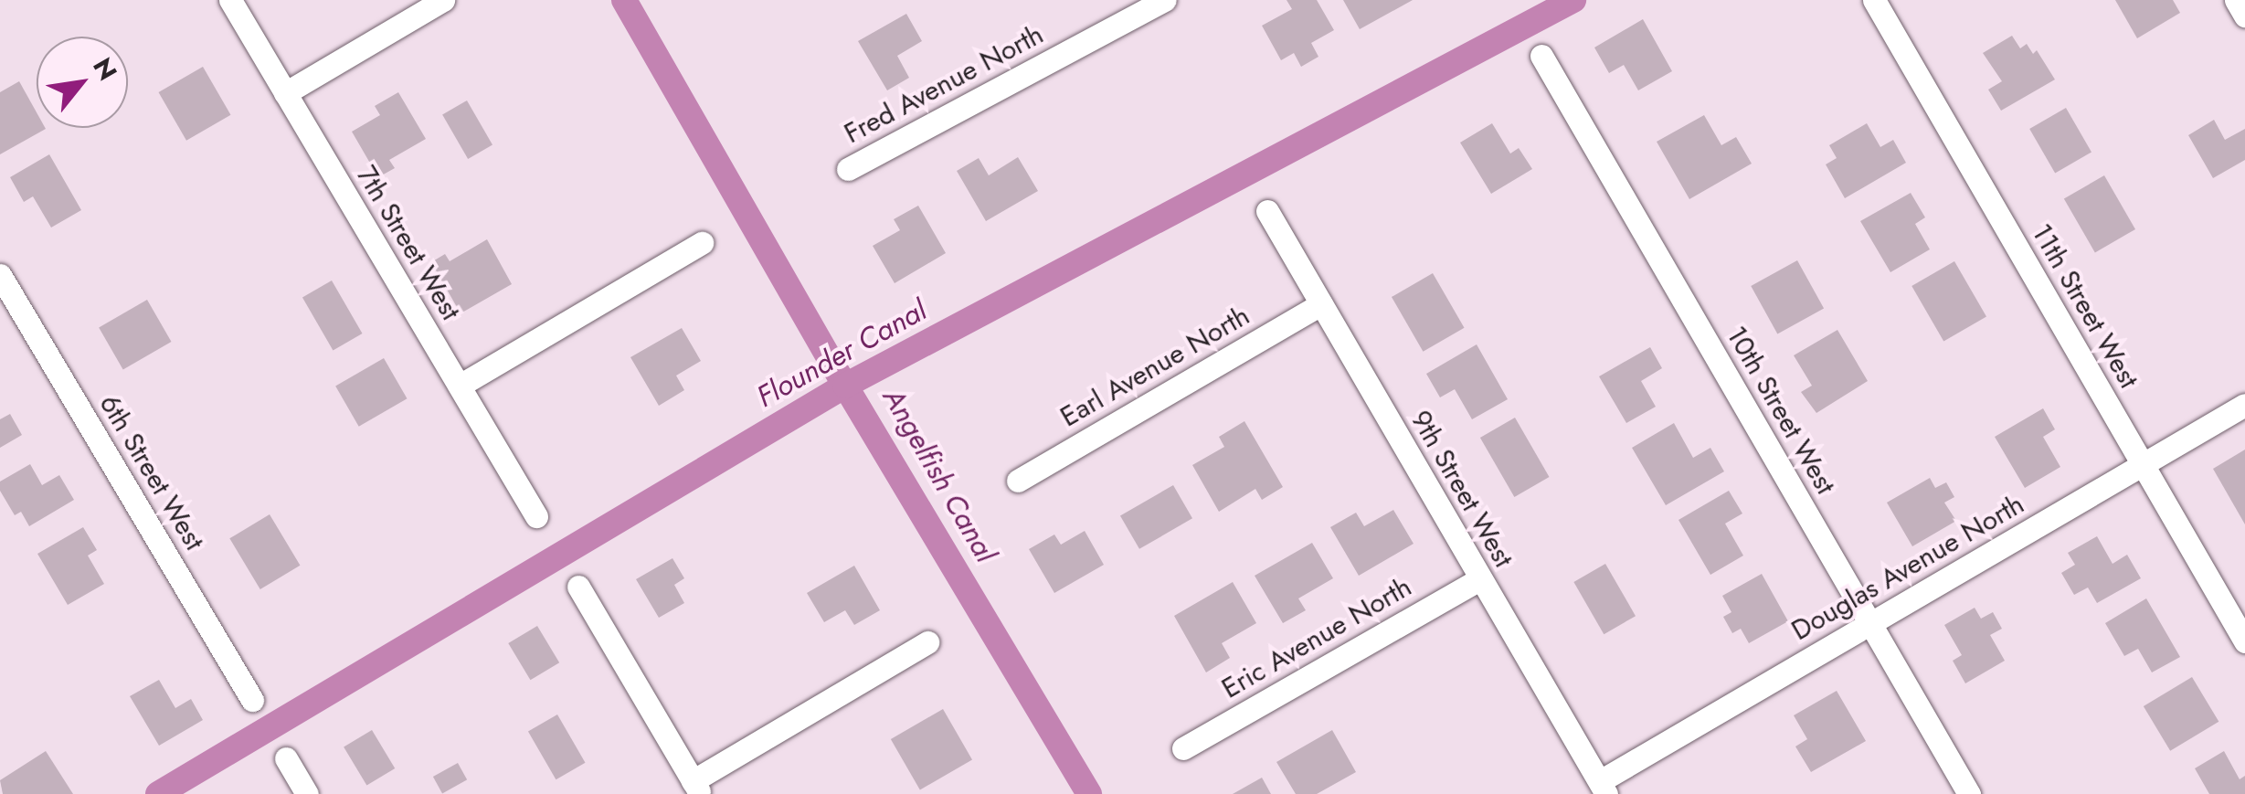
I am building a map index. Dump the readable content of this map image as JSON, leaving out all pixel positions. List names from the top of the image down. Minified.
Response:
{"streets":{"street":["Fred Avenue North","7th Street West","11th Street West","Earl Avenue North","10th Street West","6th Street West","9th Street West","Douglas Avenue North","Eric Avenue North"]},"crossings":[["11th Street West","Douglas Avenue North"],["Earl Avenue North","9th Street West"],["10th Street West","Douglas Avenue North"],["9th Street West","Douglas Avenue North"],["9th Street West","Eric Avenue North"]],"water":["Flounder Canal","Angelfish Canal"],"north":"top right"}
